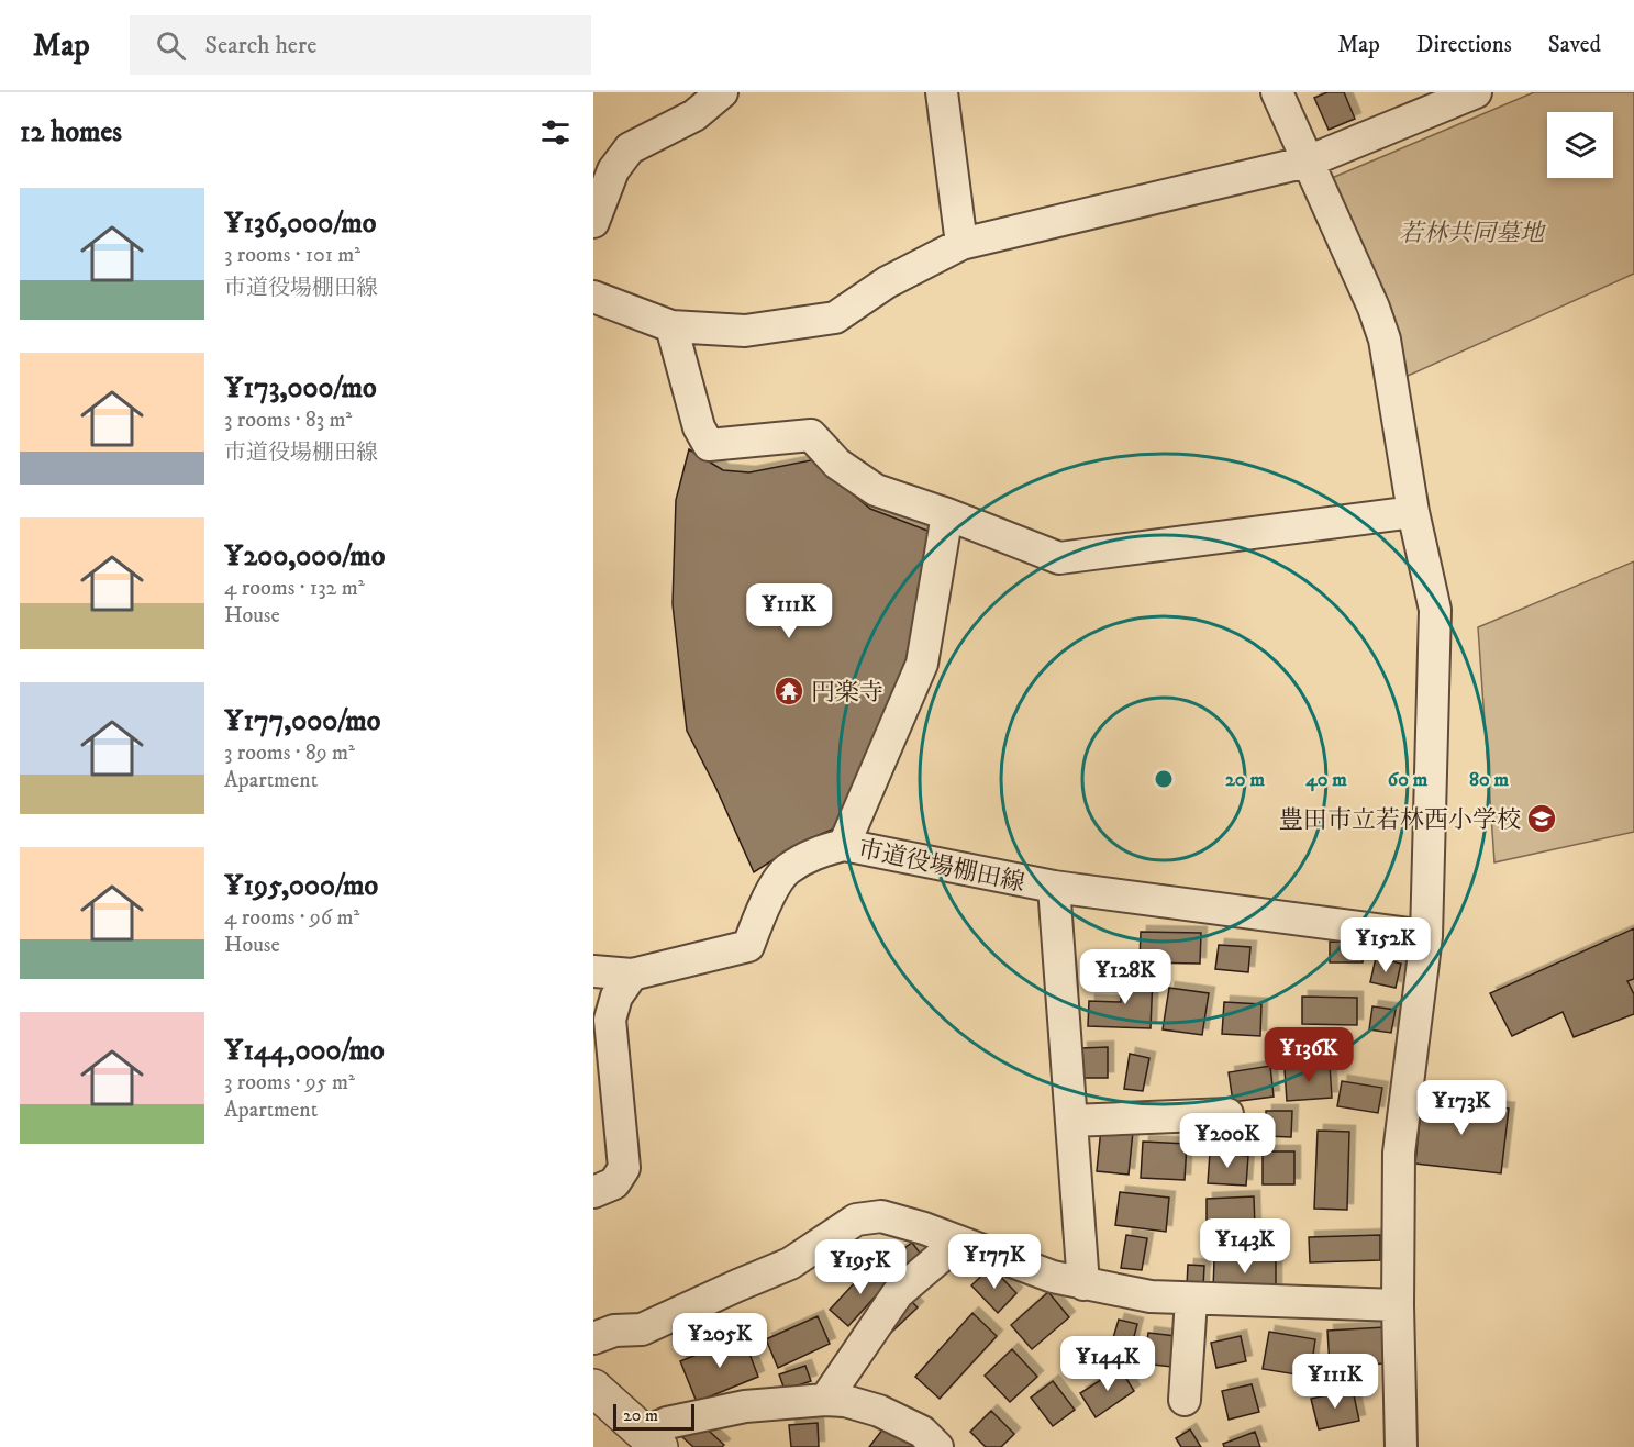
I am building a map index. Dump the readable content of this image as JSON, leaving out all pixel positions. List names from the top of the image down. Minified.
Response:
{"streets":{"street":["市道役場棚田線"]},"parks":["若林共同墓地"],"places":{"temple":["円楽寺"],"school or university":["豊田市立若林西小学校"]},"scale_bar":"20 m","page":{"header":"Map","search":"Search here","nav":["Map","Directions","Saved"],"heading":"12 homes","list":[{"name":"¥136,000/mo","note":"3 rooms · 101 m² · 市道役場棚田線"},{"name":"¥173,000/mo","note":"3 rooms · 83 m² · 市道役場棚田線"},{"name":"¥200,000/mo","note":"4 rooms · 132 m² · House"},{"name":"¥177,000/mo","note":"3 rooms · 89 m² · Apartment"},{"name":"¥195,000/mo","note":"4 rooms · 96 m² · House"},{"name":"¥144,000/mo","note":"3 rooms · 95 m² · Apartment"}],"price":["¥111K","¥152K","¥128K","¥136K","¥173K","¥200K","¥143K","¥177K","¥195K","¥205K","¥144K","¥111K"],"scale":"20 m"},"rings":["20 m","40 m","60 m","80 m"]}
